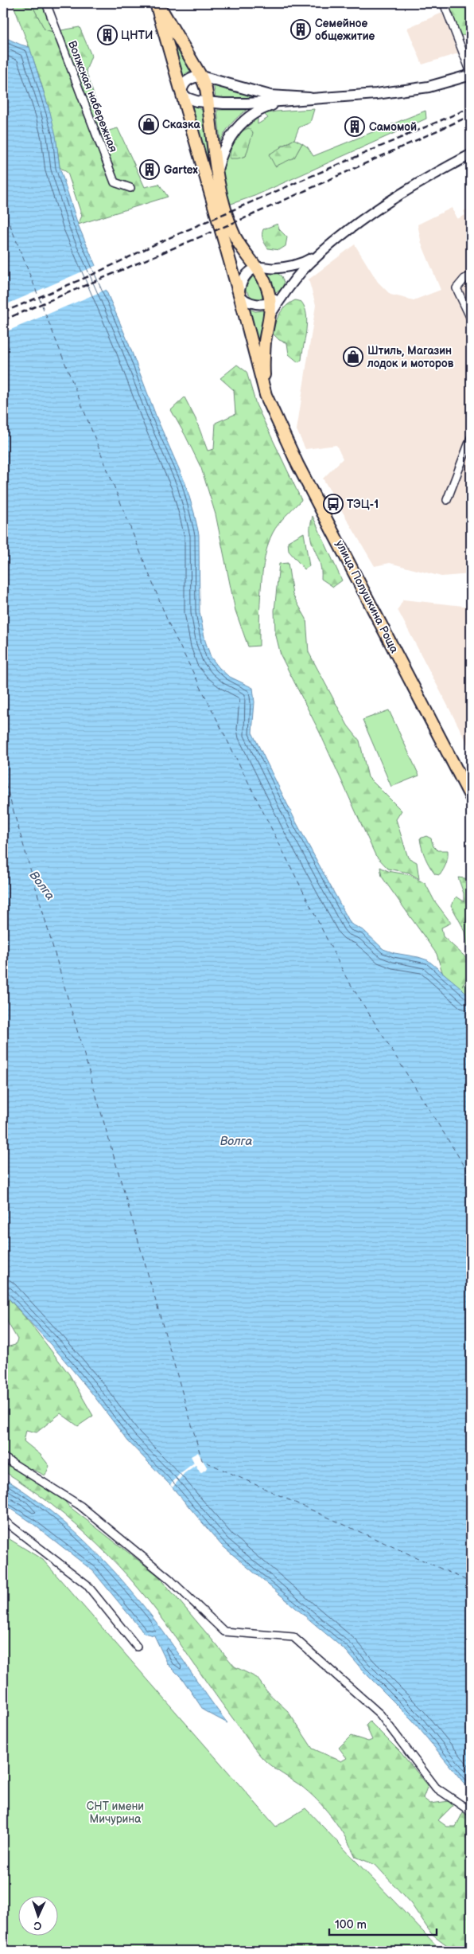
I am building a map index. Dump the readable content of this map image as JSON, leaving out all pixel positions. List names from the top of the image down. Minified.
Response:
{"streets":{"main road":["улица Полушкина Роща"],"street":["Волжская набережная"]},"water":["Волга"],"parks":["СНТ имени Мичурина"],"places":{"building":["Семейное общежитие","ЦНТИ","Самомой","Gartex"],"shop":["Сказка","Штиль, Магазин лодок и моторов"],"bus stop":["ТЭЦ-1"]},"scale_bar":"100 m","north":"bottom"}
